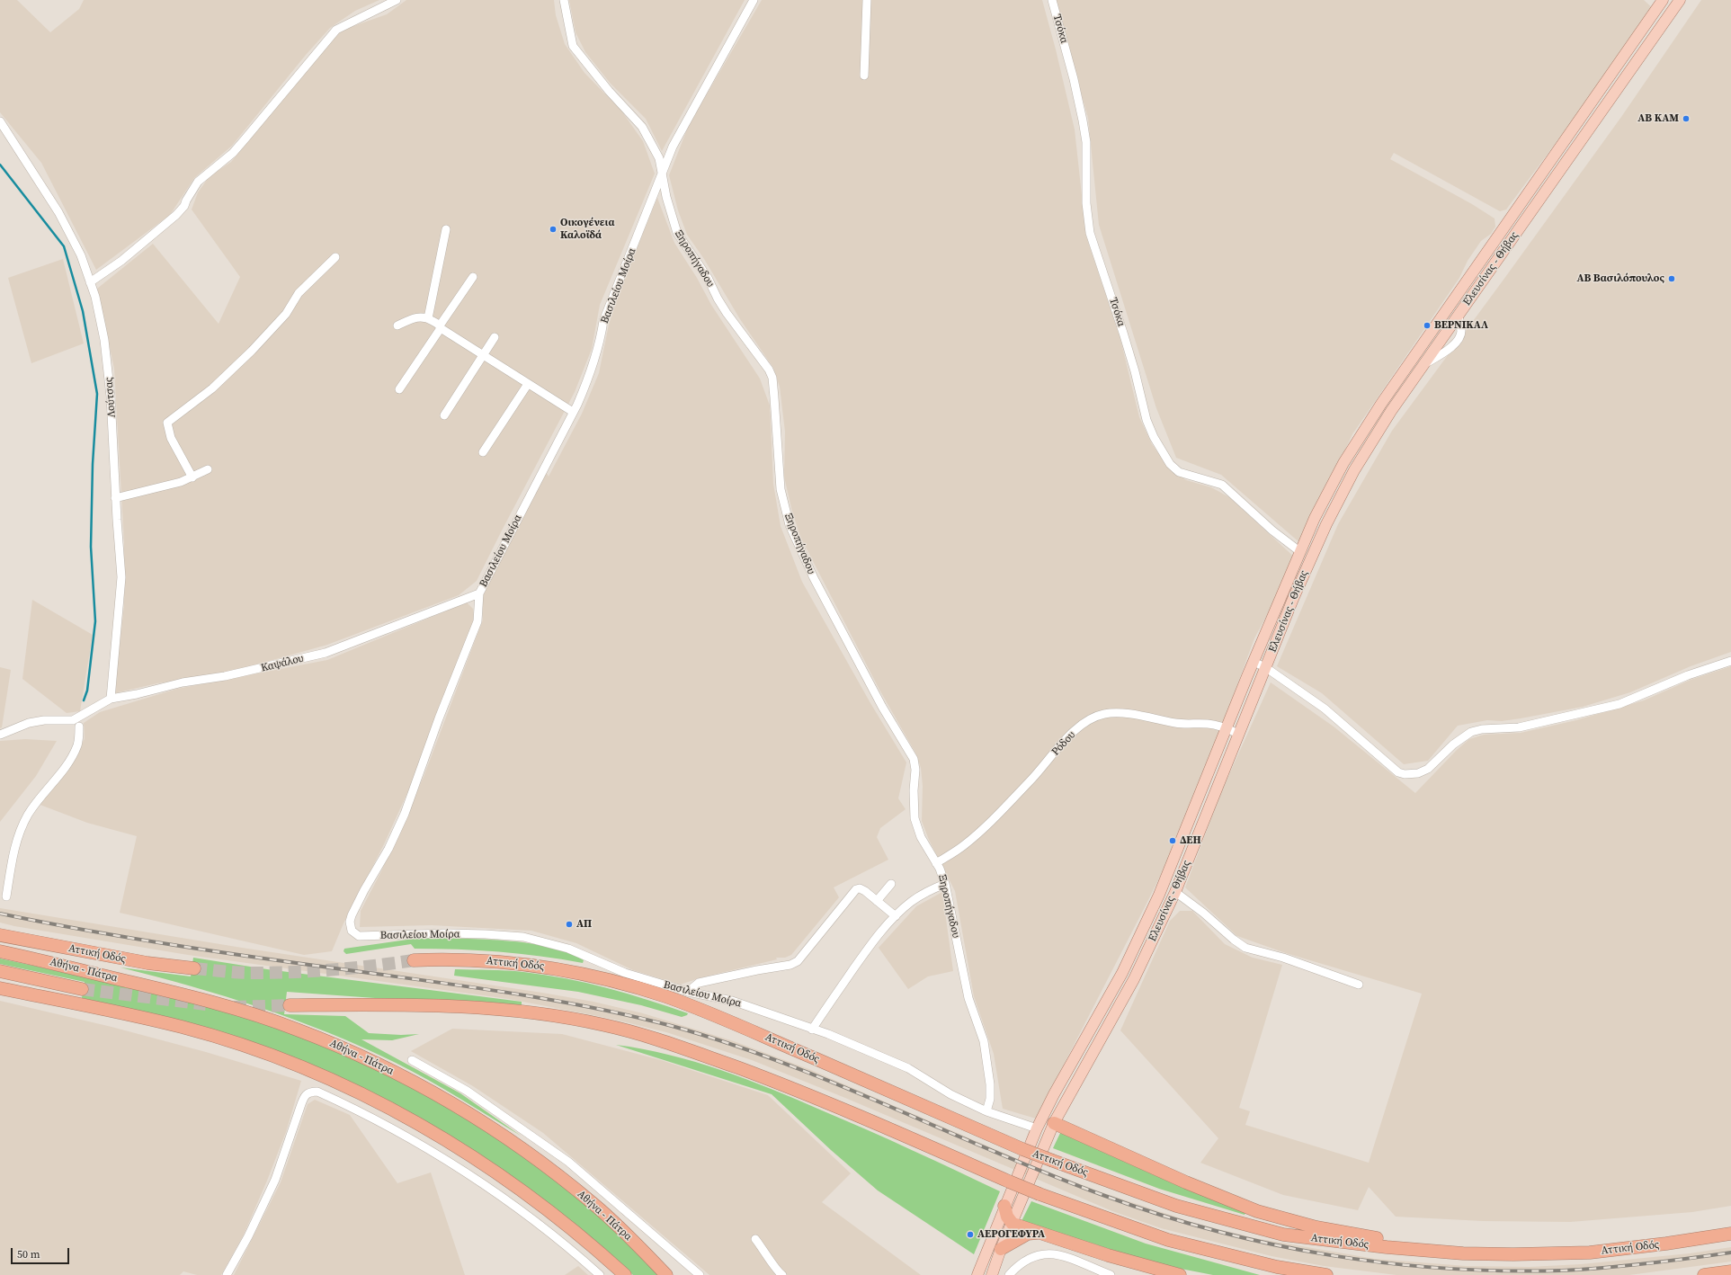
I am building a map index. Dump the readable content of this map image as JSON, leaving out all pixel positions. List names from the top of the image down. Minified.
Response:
{"streets":{"highway":["Αττική Οδός","Αθήνα - Πάτρα"],"main road":["Ελευσίνας - Θήβας"],"street":["Τσόκα","Ξηροπήγαδου","Βασιλείου Μοίρα","Λούτσας","Καψάλου","Ρόδου"]},"crossings":[["Τσόκα","Ελευσίνας - Θήβας"],["Ξηροπήγαδου","Βασιλείου Μοίρα"],["Ξηροπήγαδου","Ρόδου"],["Ελευσίνας - Θήβας","Βασιλείου Μοίρα"],["Ελευσίνας - Θήβας","Ρόδου"],["Βασιλείου Μοίρα","Καψάλου"],["Λούτσας","Καψάλου"]],"places":["ΑΒ ΚΑΜ","Οικογένεια Καλοϊδά","ΑΒ Βασιλόπουλος","ΒΕΡΝΙΚΑΛ","ΔΕΗ","ΑΠ","ΑΕΡΟΓΕΦΥΡΑ"],"scale_bar":"50 m"}
